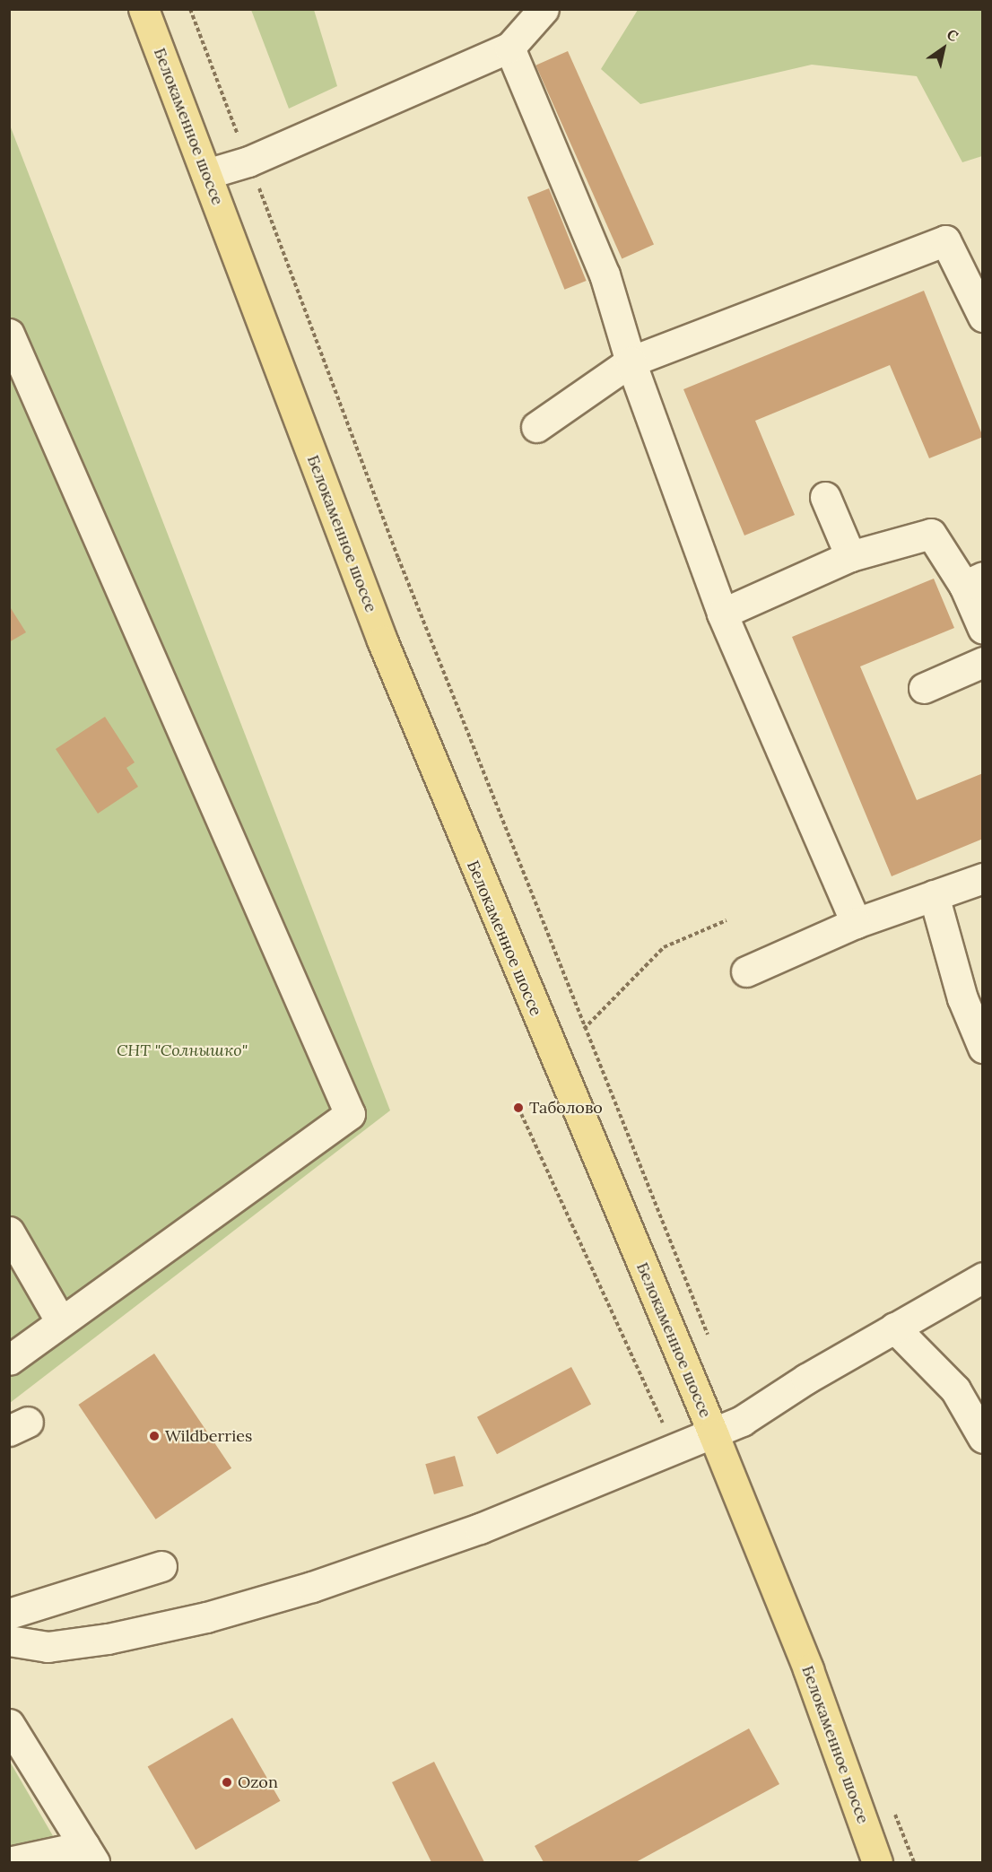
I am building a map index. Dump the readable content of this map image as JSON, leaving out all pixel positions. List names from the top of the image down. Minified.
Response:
{"streets":{"main road":["Белокаменное шоссе"]},"parks":["СНТ \"Солнышко\""],"places":["Таболово","Wildberries","Ozon"],"north":"top right"}
